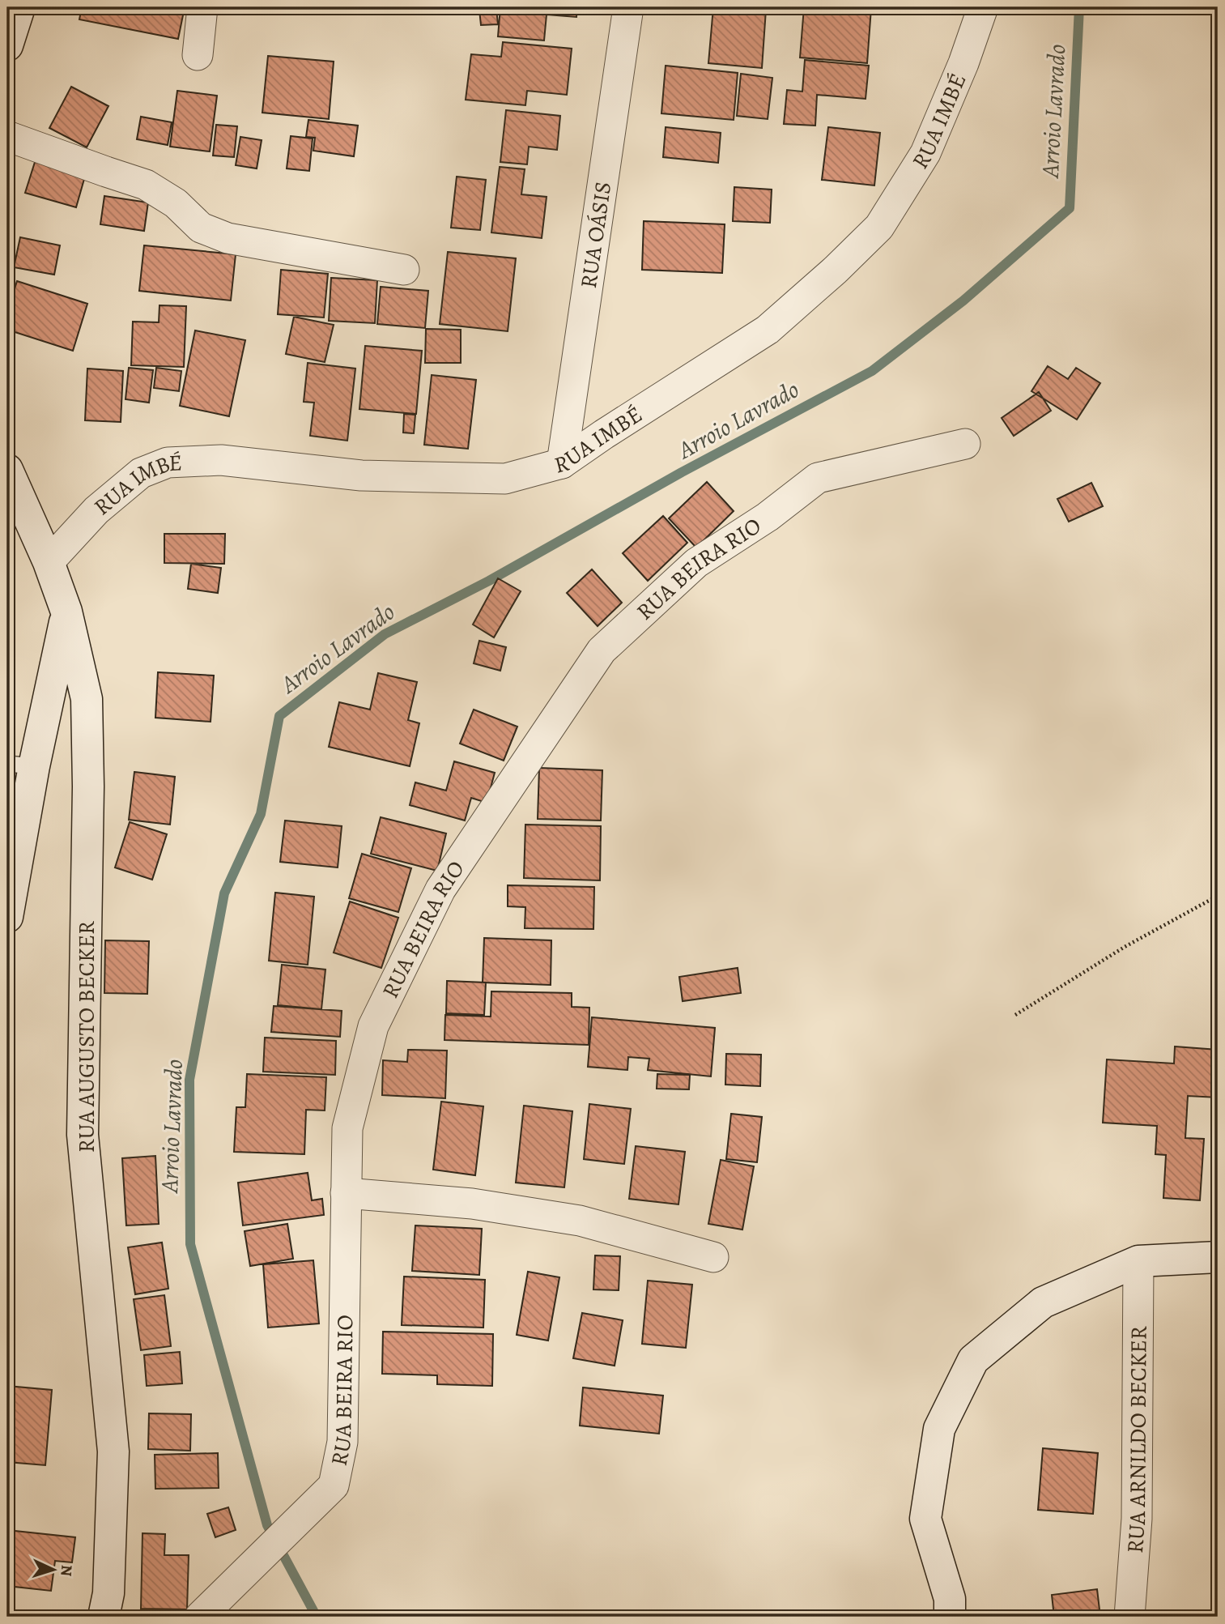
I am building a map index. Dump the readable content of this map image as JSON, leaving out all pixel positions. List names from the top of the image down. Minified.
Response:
{"streets":{"street":["RUA IMBÉ","RUA OÁSIS","RUA BEIRA RIO","RUA AUGUSTO BECKER","RUA ARNILDO BECKER"]},"crossings":[["RUA IMBÉ","RUA OÁSIS"],["RUA IMBÉ","RUA AUGUSTO BECKER"]],"water":["Arroio Lavrado"],"north":"right"}
